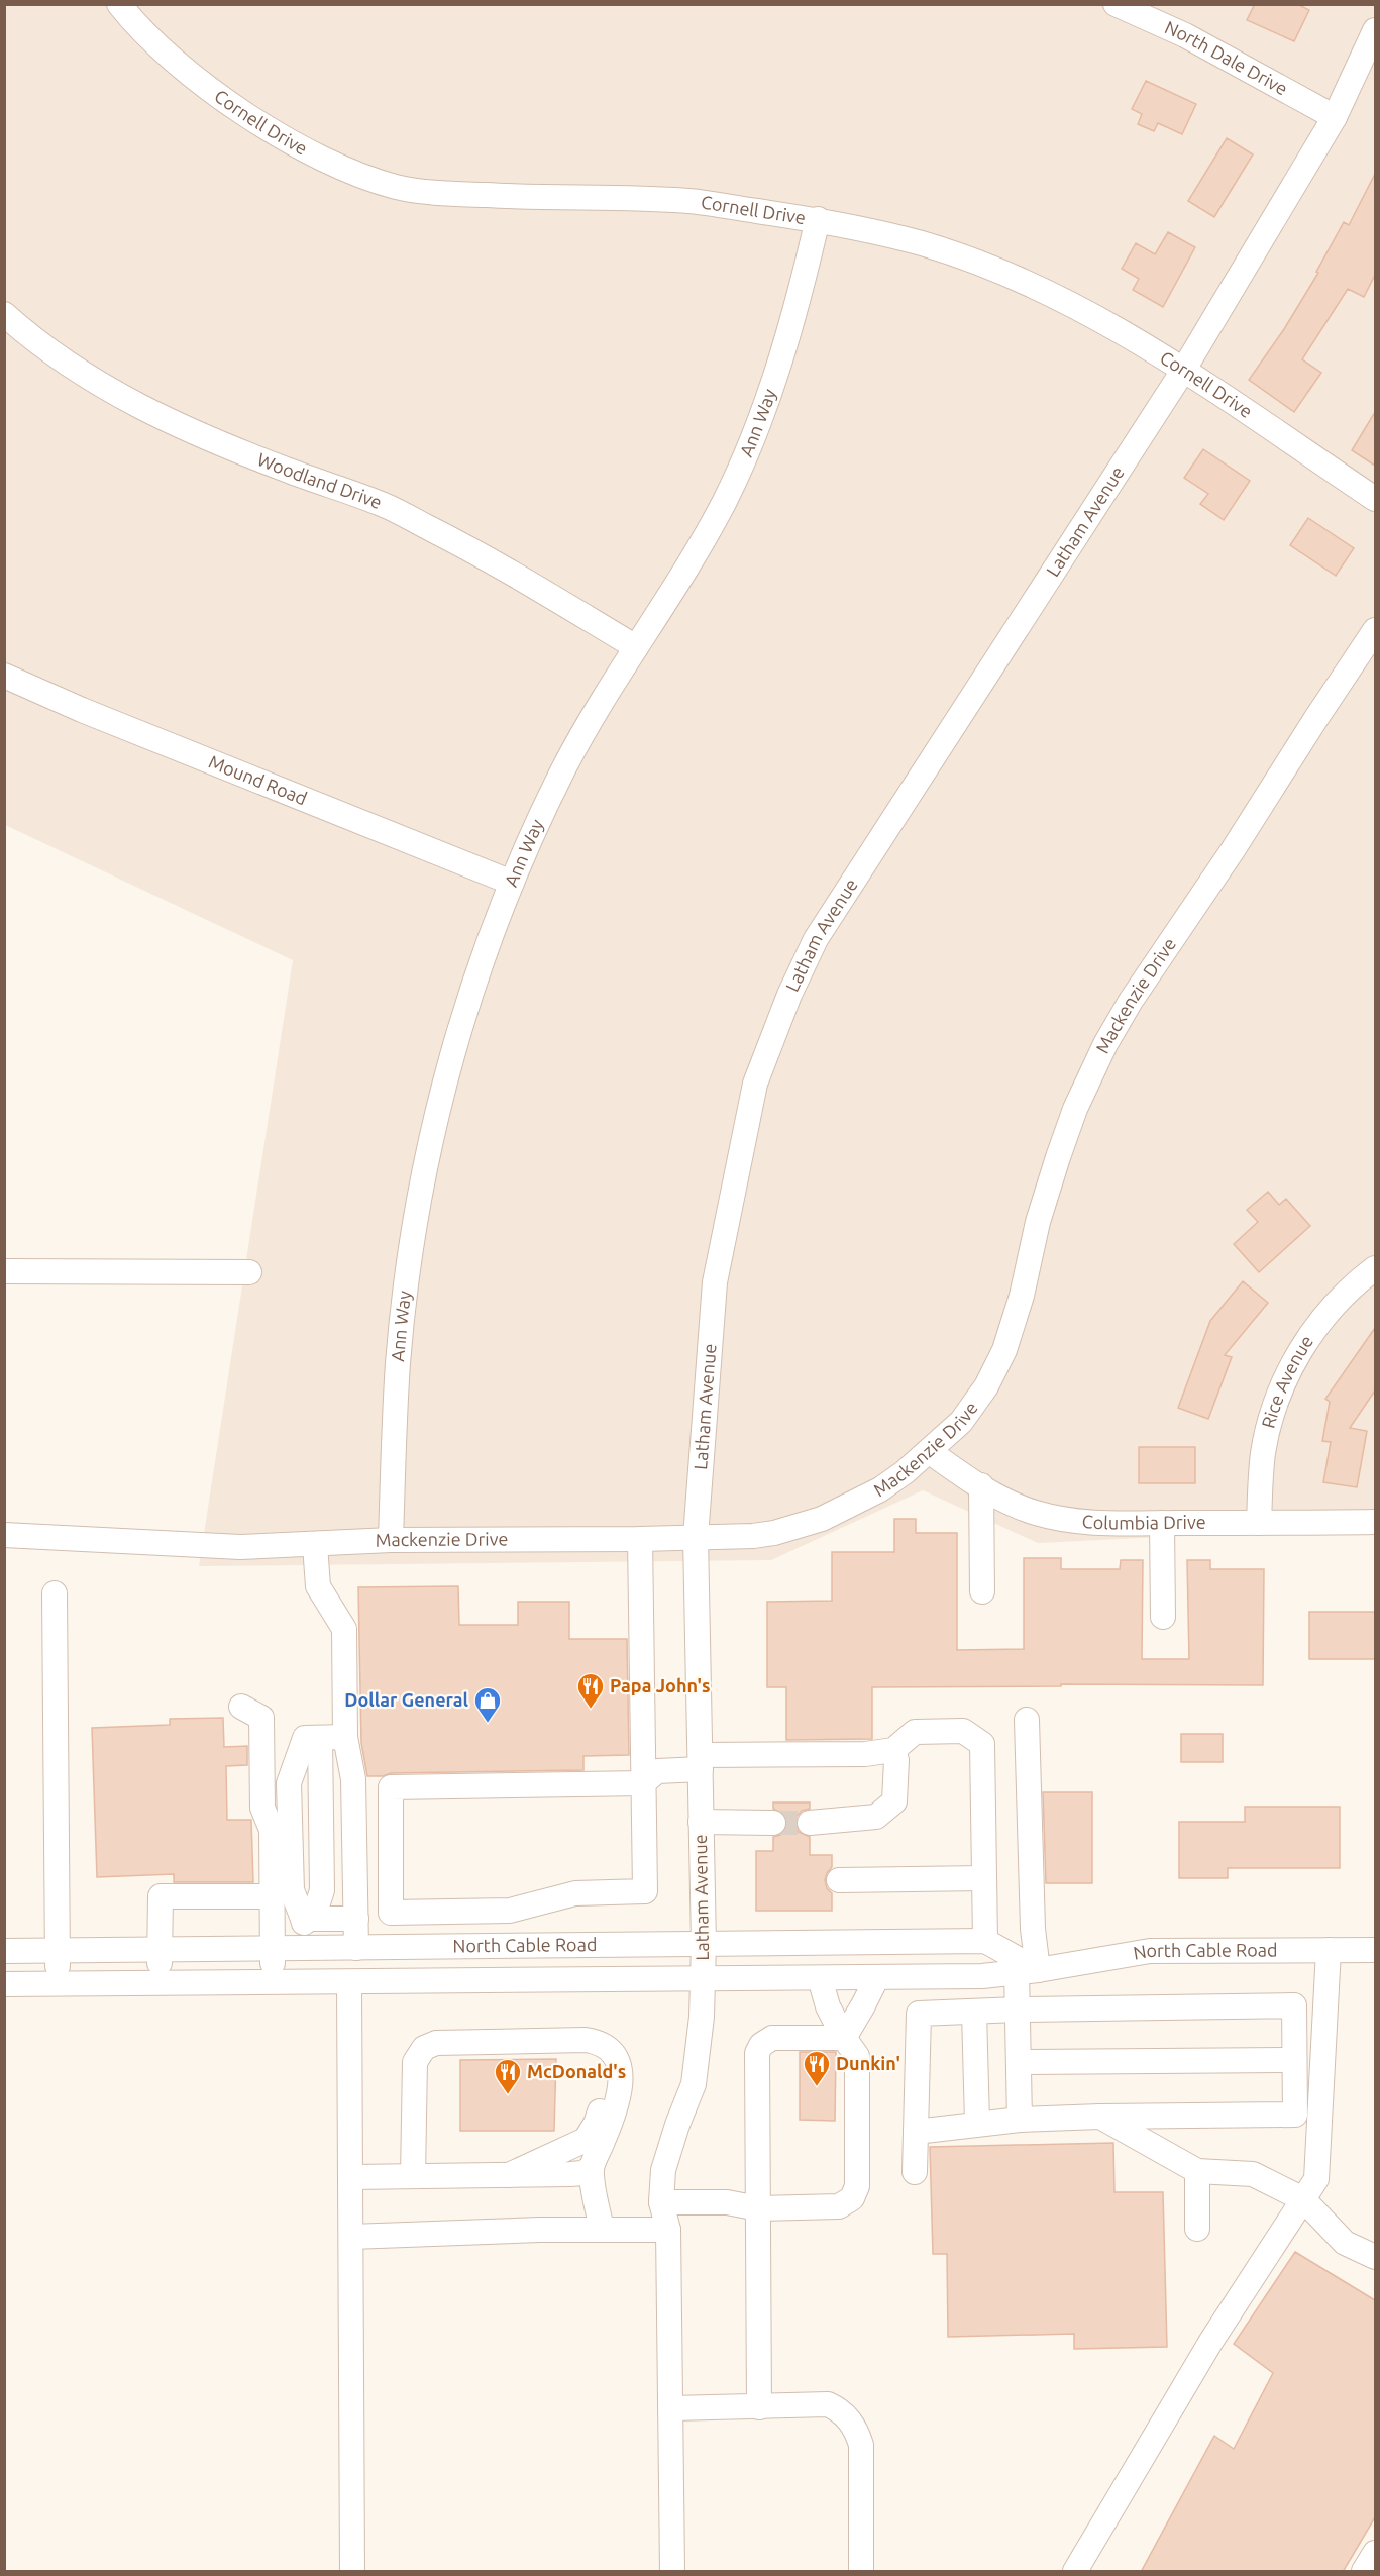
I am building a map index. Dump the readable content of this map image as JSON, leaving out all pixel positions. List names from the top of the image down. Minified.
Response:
{"streets":{"street":["North Dale Drive","Cornell Drive","Ann Way","Woodland Drive","Latham Avenue","Mound Road","Mackenzie Drive","Rice Avenue","Columbia Drive","North Cable Road"]},"crossings":[["North Dale Drive","Latham Avenue"],["Cornell Drive","Ann Way"],["Cornell Drive","Latham Avenue"],["Ann Way","Woodland Drive"],["Ann Way","Mound Road"],["Ann Way","Mackenzie Drive"],["Latham Avenue","Mackenzie Drive"],["Latham Avenue","North Cable Road"],["Mackenzie Drive","Columbia Drive"],["Rice Avenue","Columbia Drive"]],"places":{"restaurant":["Papa John's","Dunkin'","McDonald's"],"shop":["Dollar General"]}}
